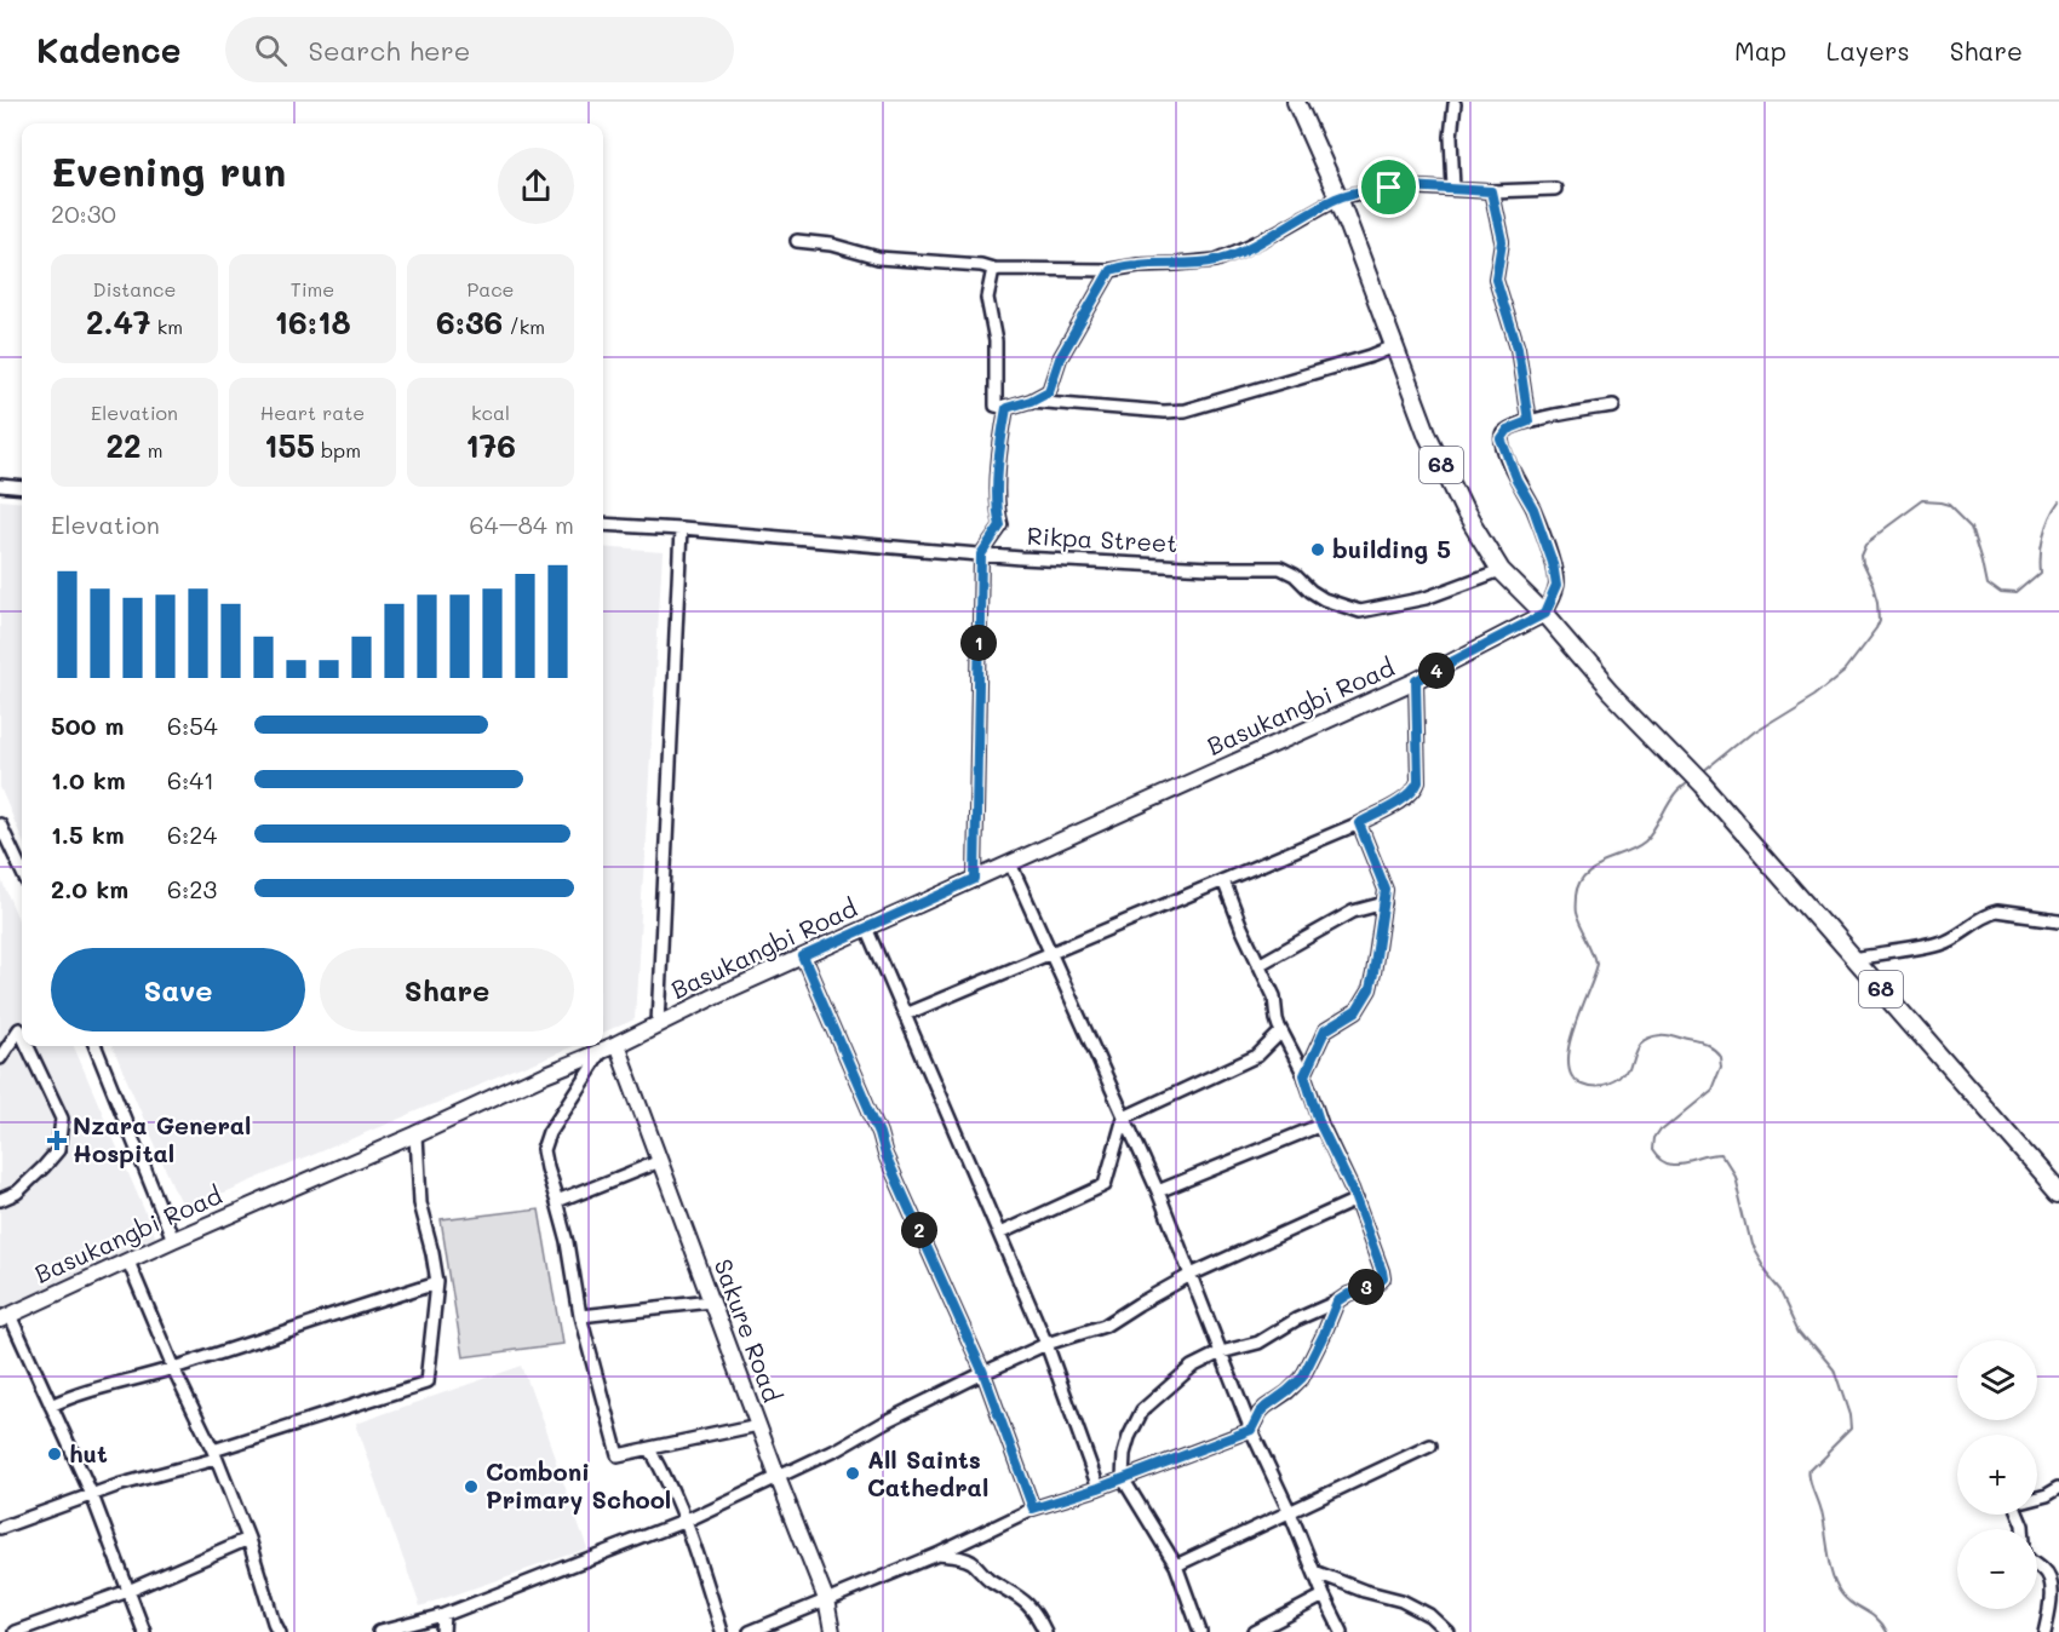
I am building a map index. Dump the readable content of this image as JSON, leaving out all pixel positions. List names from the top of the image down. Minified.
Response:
{"streets":{"main road":["68"],"street":["Rikpa Street","Basukangbi Road","Sakure Road"]},"crossings":[["68","Rikpa Street"],["68","Basukangbi Road"],["Basukangbi Road","Sakure Road"]],"places":{"other":["building 5","hut","All Saints Cathedral","Comboni Primary School"],"health":["Nzara General Hospital"]},"page":{"header":"Kadence","search":"Search here","nav":["Map","Layers","Share"],"heading":["Evening run","20:30"],"stats":[["Distance","2.47 km"],["Time","16:18"],["Pace","6:36 /km"],["Elevation","22 m"],["Heart rate","155 bpm"],["kcal","176"]],"chart":["Elevation","64–84 m"],"pins":["1","4","2","3"],"list":[{"name":"500 m","note":"6:54"},{"name":"1.0 km","note":"6:41"},{"name":"1.5 km","note":"6:24"},{"name":"2.0 km","note":"6:23"}],"buttons":["Save","Share"],"map_buttons":["+","−"]}}
